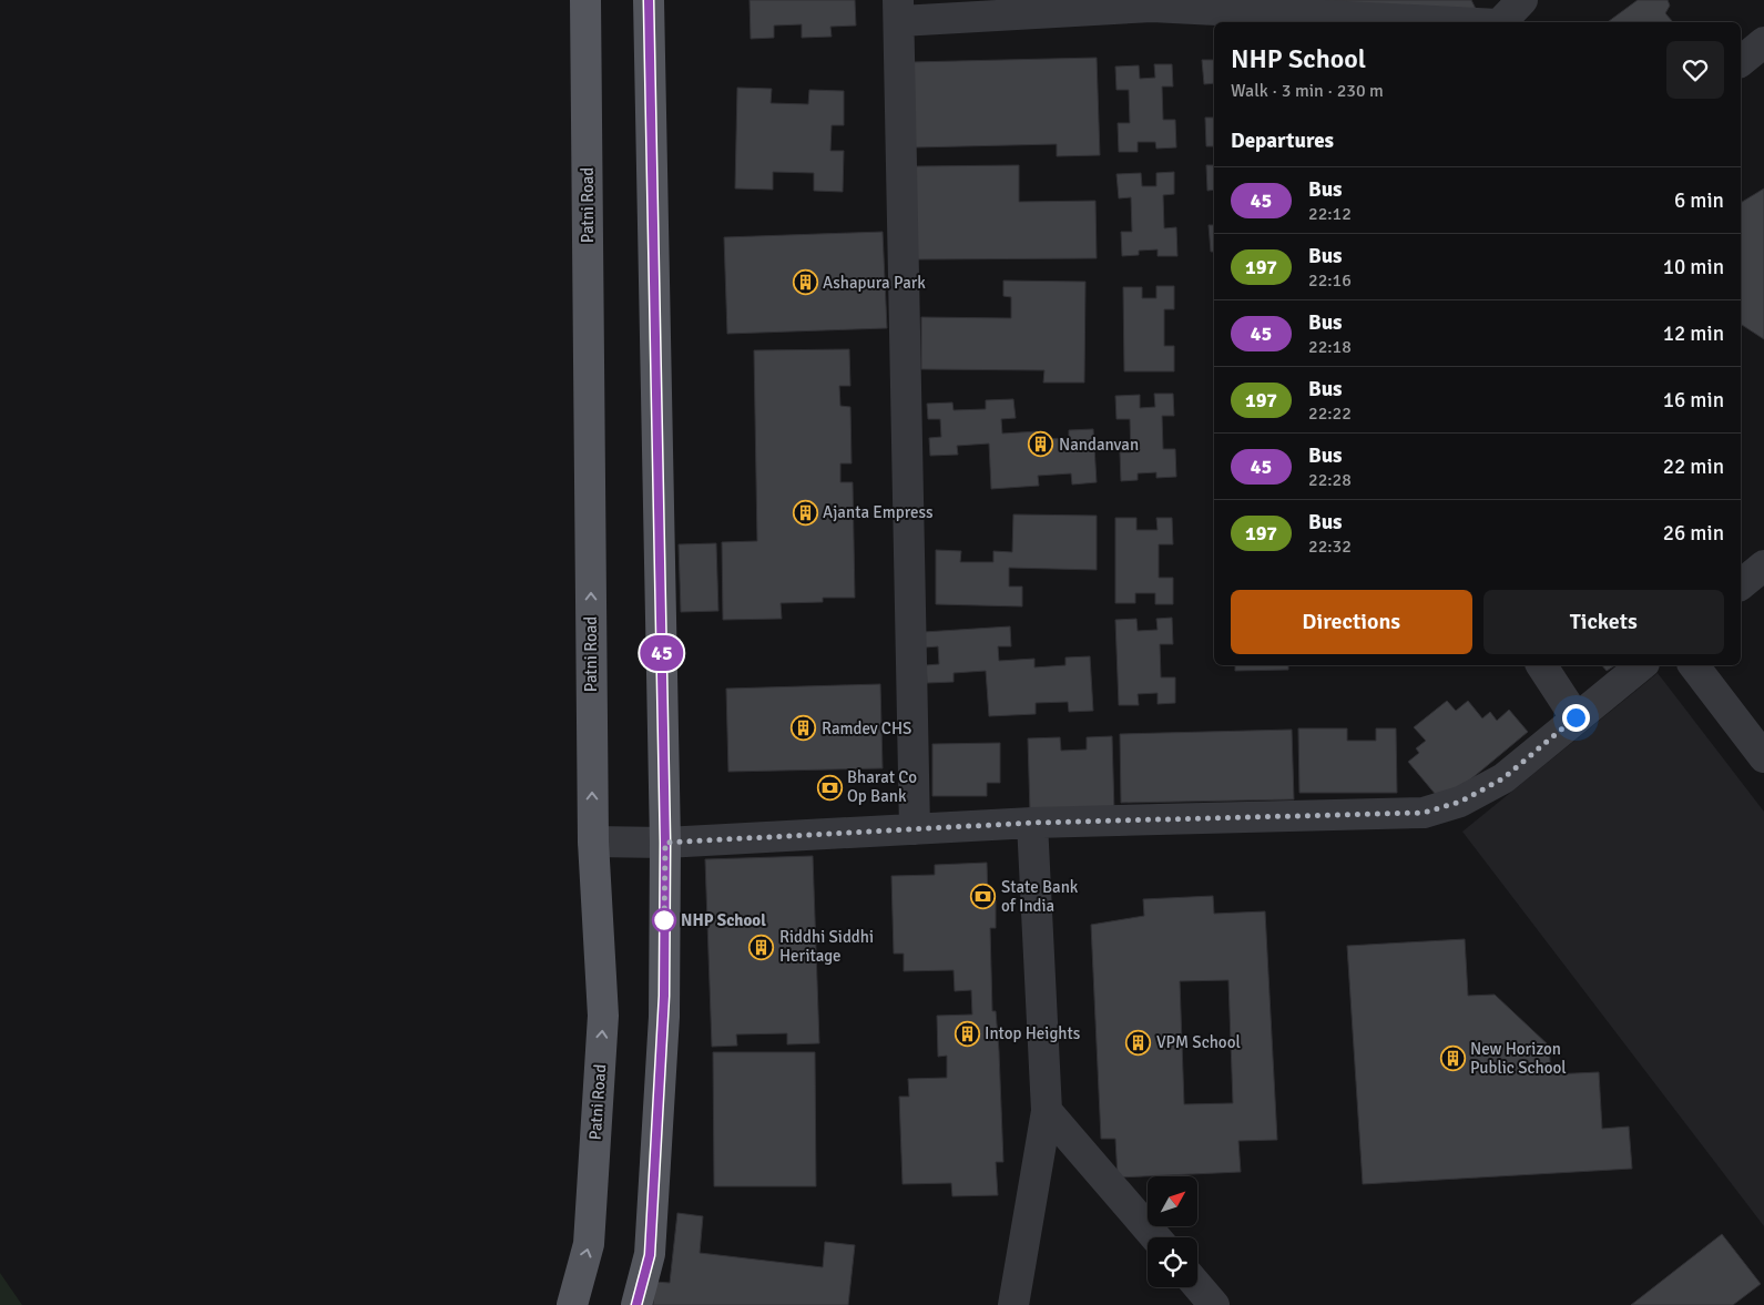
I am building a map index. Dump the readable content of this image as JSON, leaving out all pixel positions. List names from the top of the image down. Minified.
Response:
{"streets":{"main road":["Patni Road"]},"places":{"building":["Ashapura Park","Nandanvan","Ajanta Empress","Ramdev CHS","Riddhi Siddhi Heritage","Intop Heights","VPM School","New Horizon Public School"],"bank":["Bharat Co Op Bank","State Bank of India"],"other":["NHP School"]},"lines":["bus line 45"],"north":"top right","page":{"on_map":"45","heading":[["NHP School","Walk · 3 min · 230 m"],"Departures"],"list":[{"mark":"45","name":"Bus","note":"22:12","value":"6 min"},{"mark":"197","name":"Bus","note":"22:16","value":"10 min"},{"mark":"45","name":"Bus","note":"22:18","value":"12 min"},{"mark":"197","name":"Bus","note":"22:22","value":"16 min"},{"mark":"45","name":"Bus","note":"22:28","value":"22 min"},{"mark":"197","name":"Bus","note":"22:32","value":"26 min"}],"buttons":["Directions","Tickets"]}}
